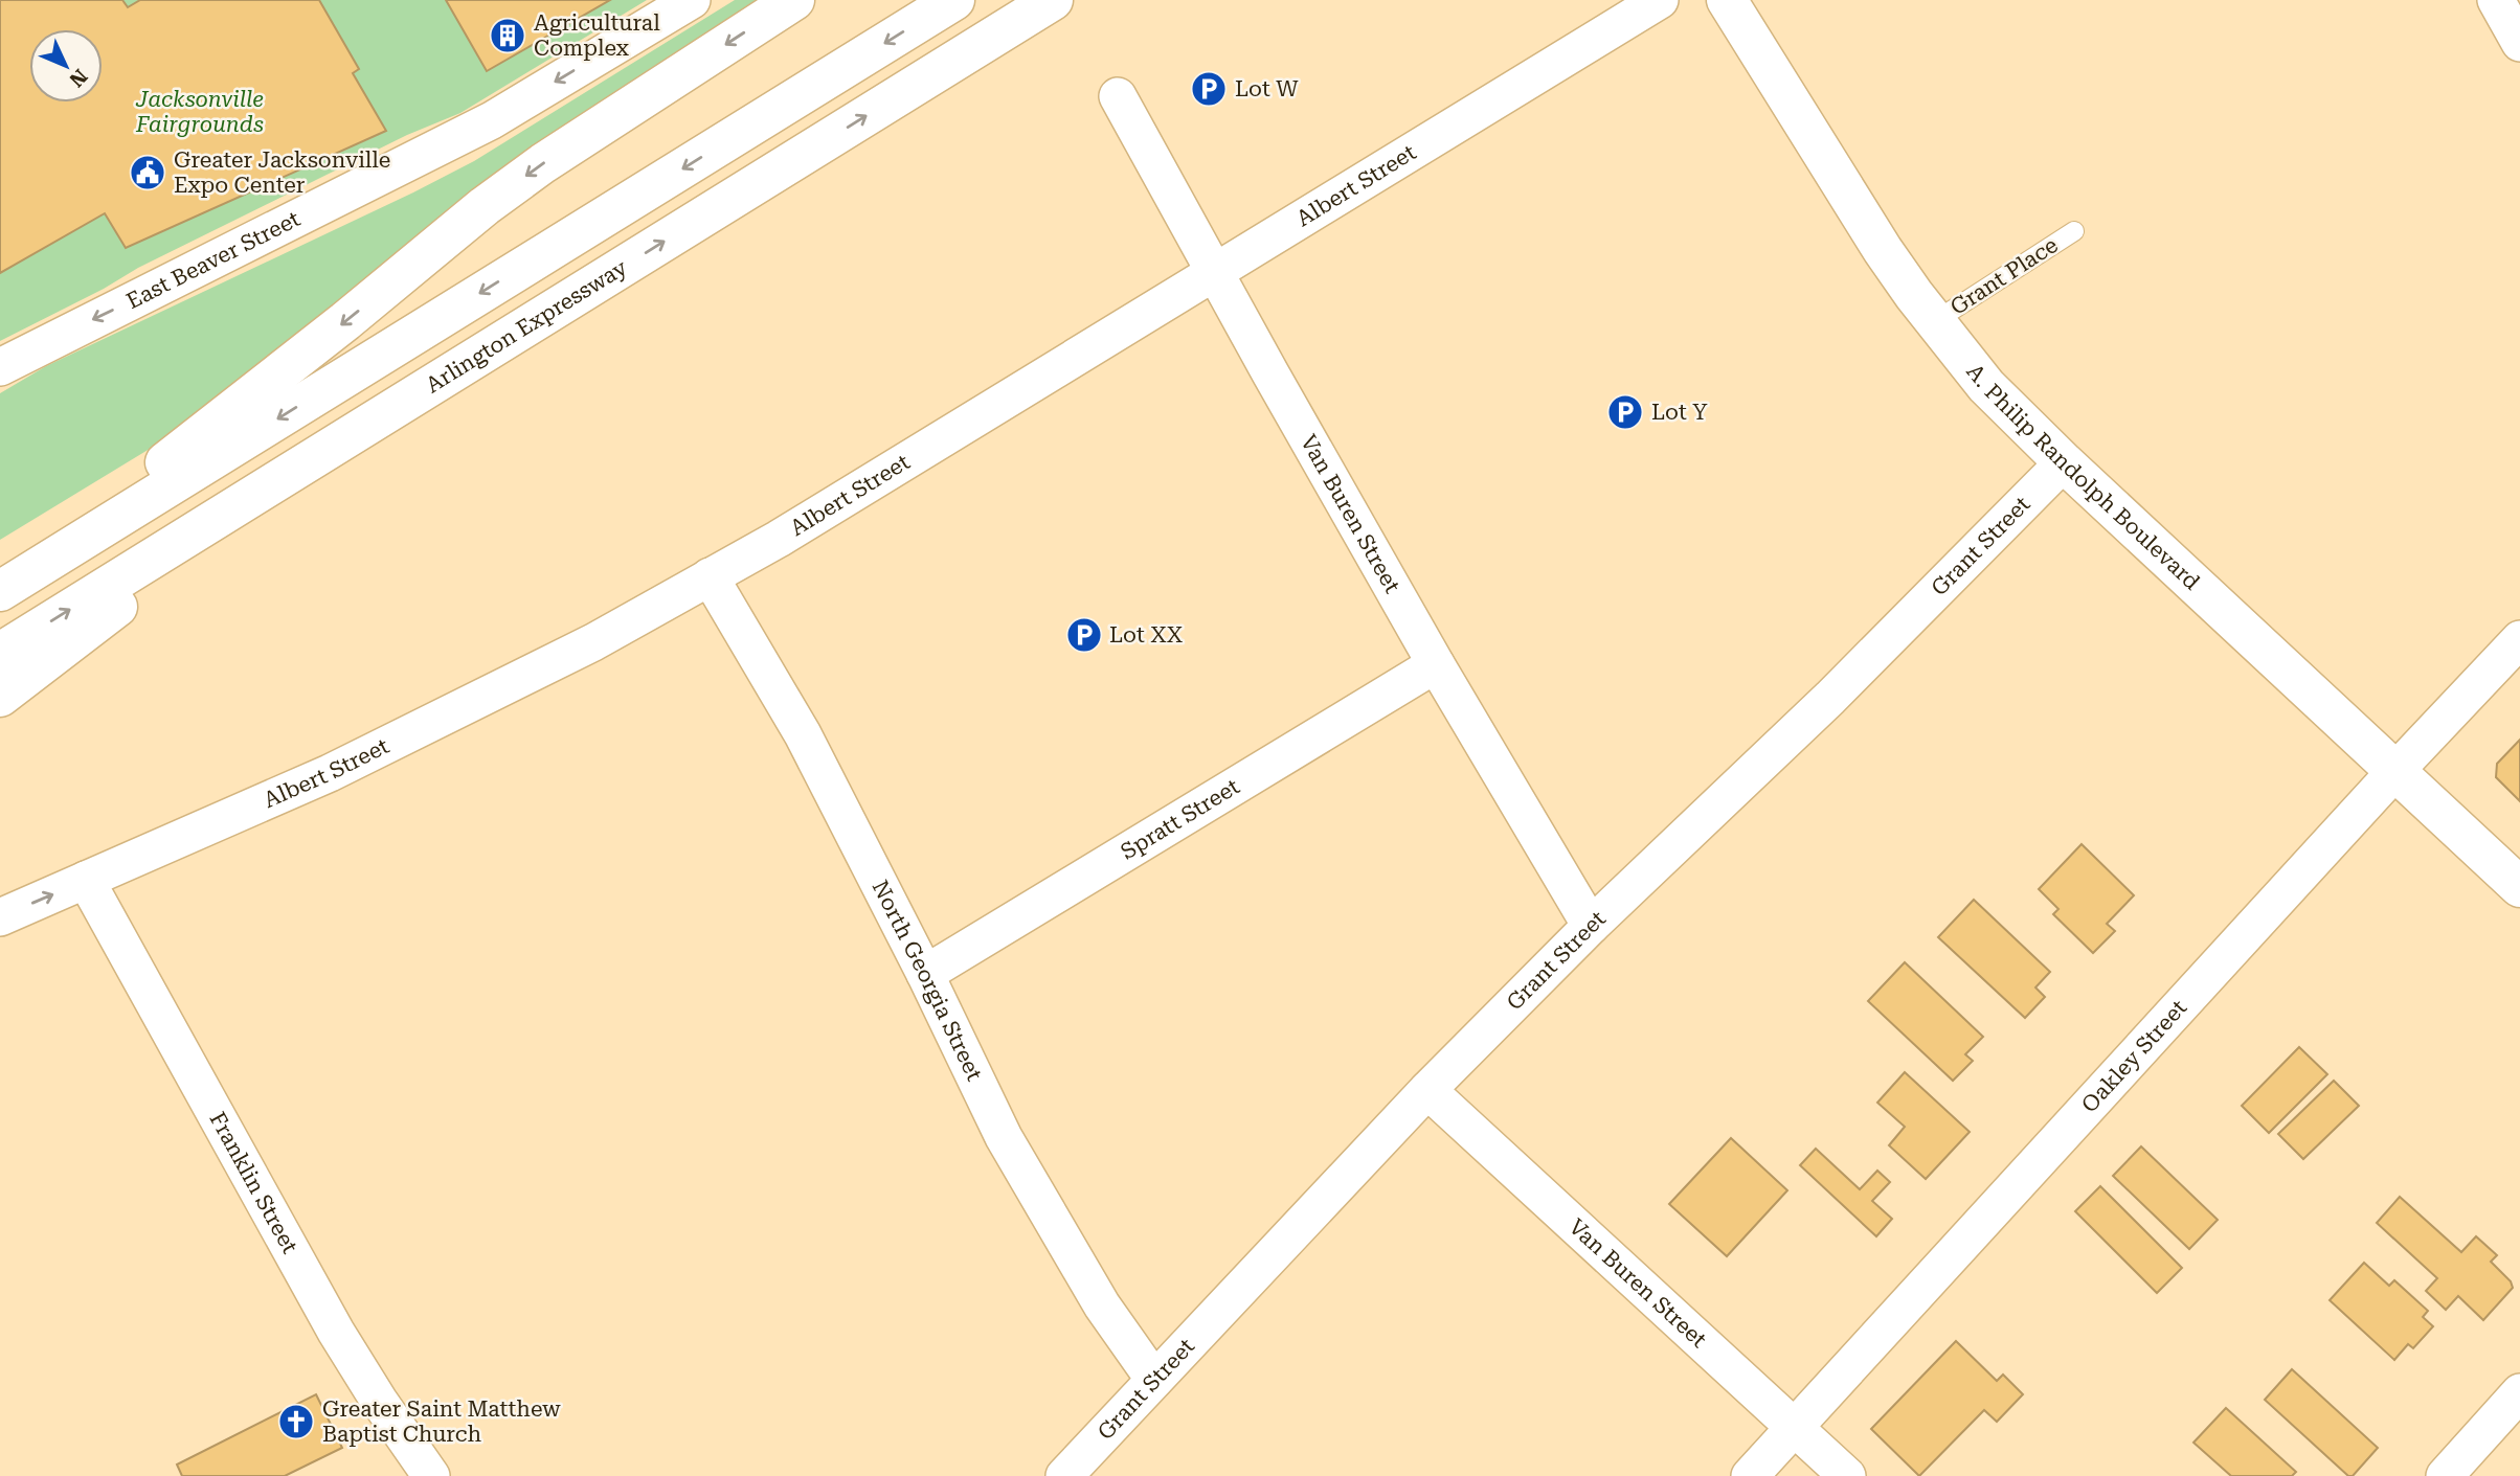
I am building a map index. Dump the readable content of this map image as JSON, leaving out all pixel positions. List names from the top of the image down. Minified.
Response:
{"streets":{"main road":["Arlington Expressway","A. Philip Randolph Boulevard"],"street":["Albert Street","East Beaver Street","Van Buren Street","Grant Street","Spratt Street","North Georgia Street","Oakley Street","Franklin Street"],"lane":["Grant Place"]},"crossings":[["Albert Street","Van Buren Street"],["Albert Street","North Georgia Street"],["Albert Street","Franklin Street"],["Grant Place","A. Philip Randolph Boulevard"],["A. Philip Randolph Boulevard","Grant Street"],["A. Philip Randolph Boulevard","Oakley Street"],["Van Buren Street","Grant Street"],["Van Buren Street","Spratt Street"],["Van Buren Street","Oakley Street"],["Grant Street","North Georgia Street"],["Spratt Street","North Georgia Street"]],"one_way":["East Beaver Street"],"parks":["Jacksonville Fairgrounds"],"places":{"building":["Agricultural Complex"],"parking":["Lot W","Lot Y","Lot XX"],"public building":["Greater Jacksonville Expo Center"],"church":["Greater Saint Matthew Baptist Church"]},"north":"bottom right"}
